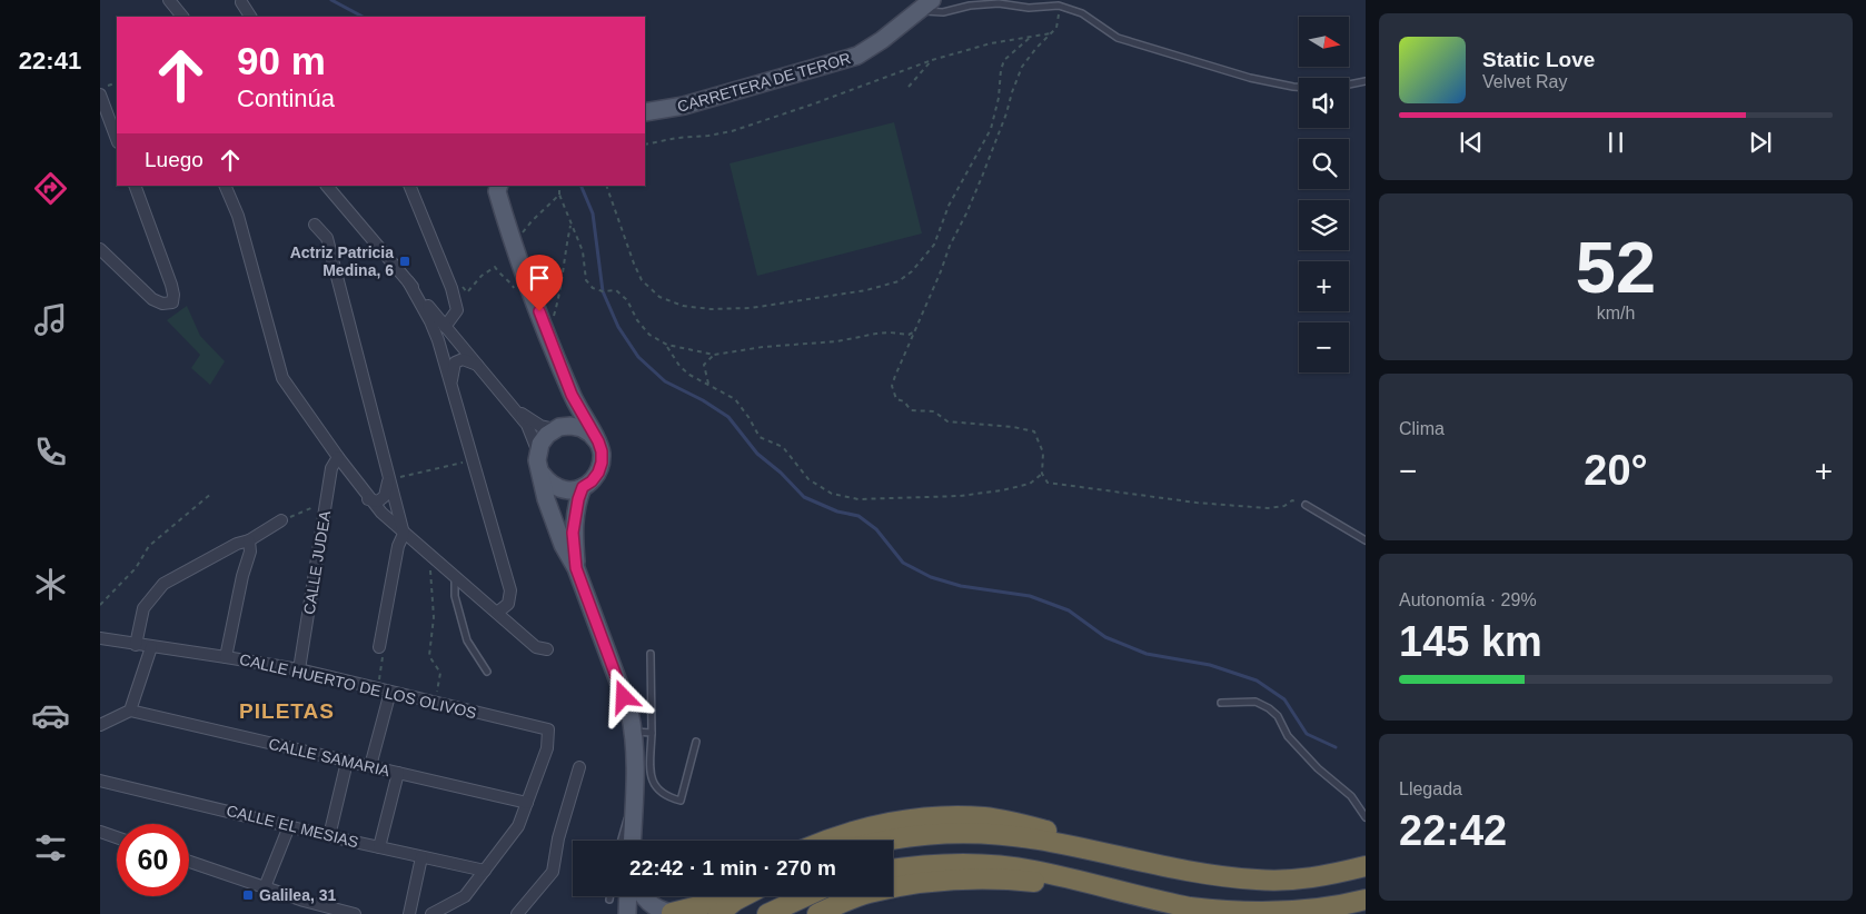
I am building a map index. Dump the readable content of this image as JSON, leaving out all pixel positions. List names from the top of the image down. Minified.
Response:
{"streets":{"main road":["CARRETERA DE TEROR"],"street":["CALLE JUDEA","CALLE HUERTO DE LOS OLIVOS","CALLE SAMARIA","CALLE EL MESIAS"]},"crossings":[["CALLE JUDEA","CALLE HUERTO DE LOS OLIVOS"],["CALLE HUERTO DE LOS OLIVOS","CALLE SAMARIA"]],"districts":["PILETAS"],"places":{"transit":["Actriz Patricia Medina, 6","Galilea, 31"]},"north":"right","page":{"tabs":"22:41","map_buttons":["+","−"],"turn":["90 m","Continúa"],"song":["Static Love","Velvet Ray"],"then":"Luego","tile":[["52","km/h"],"Clima",["Autonomía · 29%","145 km"],["Llegada","22:42"]],"heat":["−","20°","+"],"limit":"60","trip":"22:42 · 1 min · 270 m"}}
